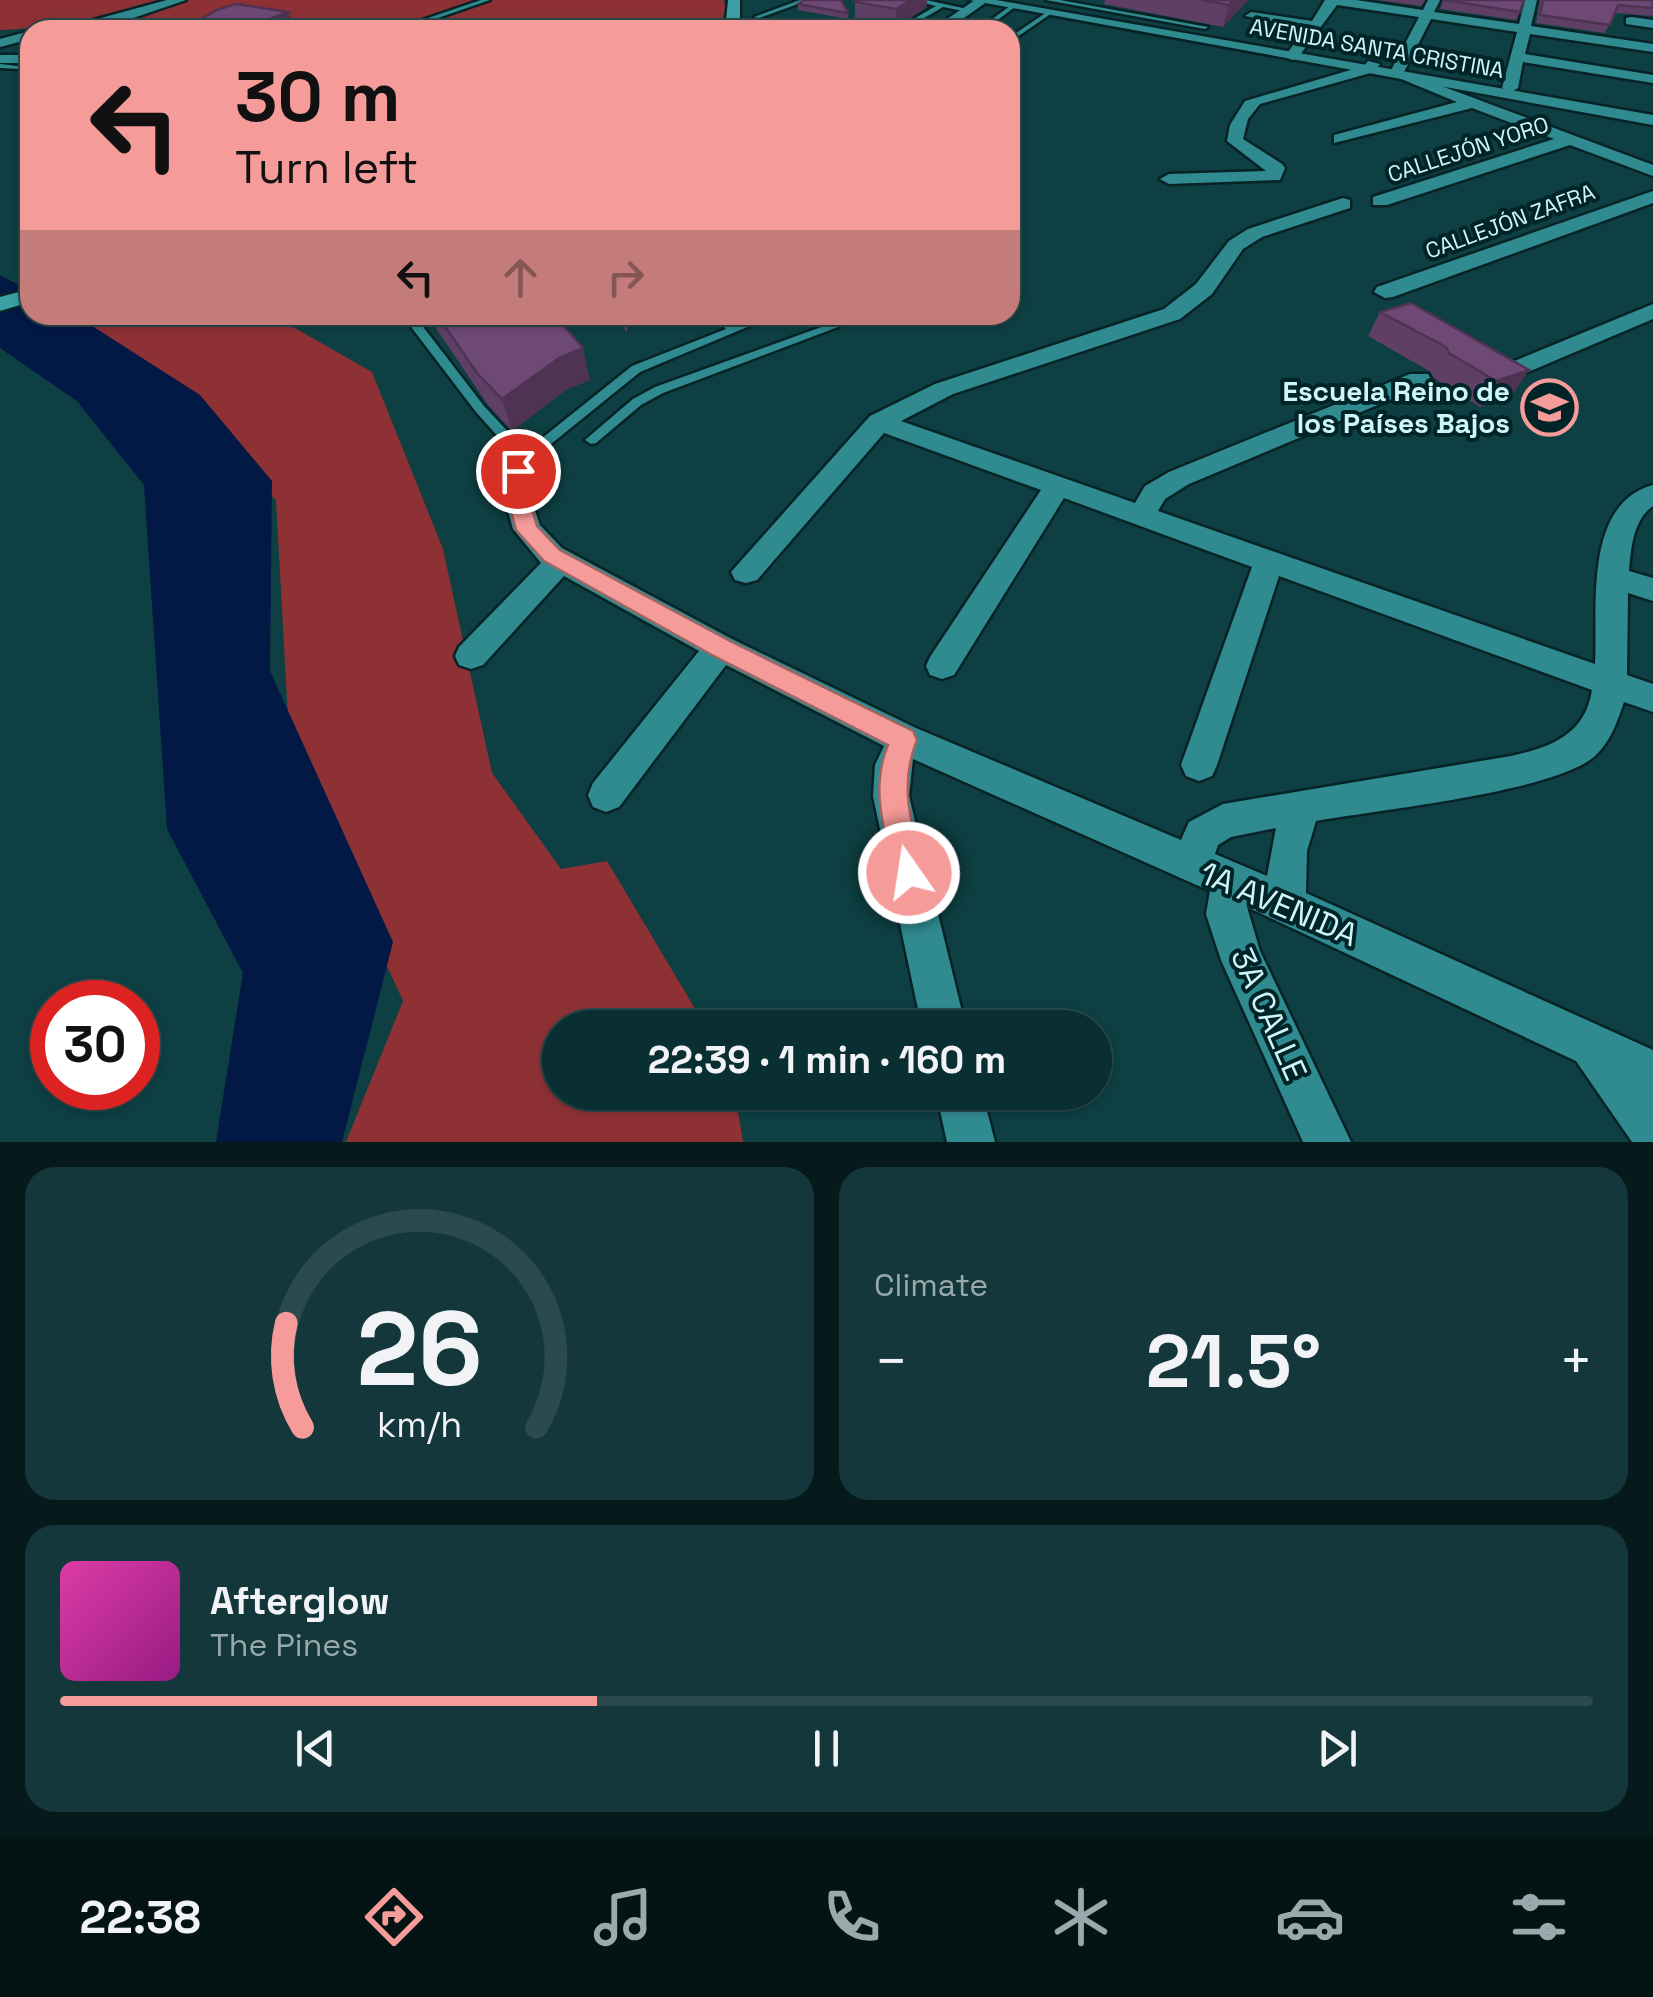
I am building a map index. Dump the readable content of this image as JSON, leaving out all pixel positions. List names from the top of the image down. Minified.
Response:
{"streets":{"street":["AVENIDA SANTA CRISTINA","CALLEJÓN YORO","CALLEJÓN ZAFRA","1A AVENIDA","3A CALLE"]},"crossings":[["1A AVENIDA","3A CALLE"]],"places":{"school or university":["Escuela Reino de los Países Bajos"]},"page":{"turn":["30 m","Turn left"],"limit":"30","trip":"22:39 · 1 min · 160 m","tile":"Climate","heat":["−","21.5°","+"],"song":["Afterglow","The Pines"],"tabs":"22:38","gauge":["26","km/h"]}}
